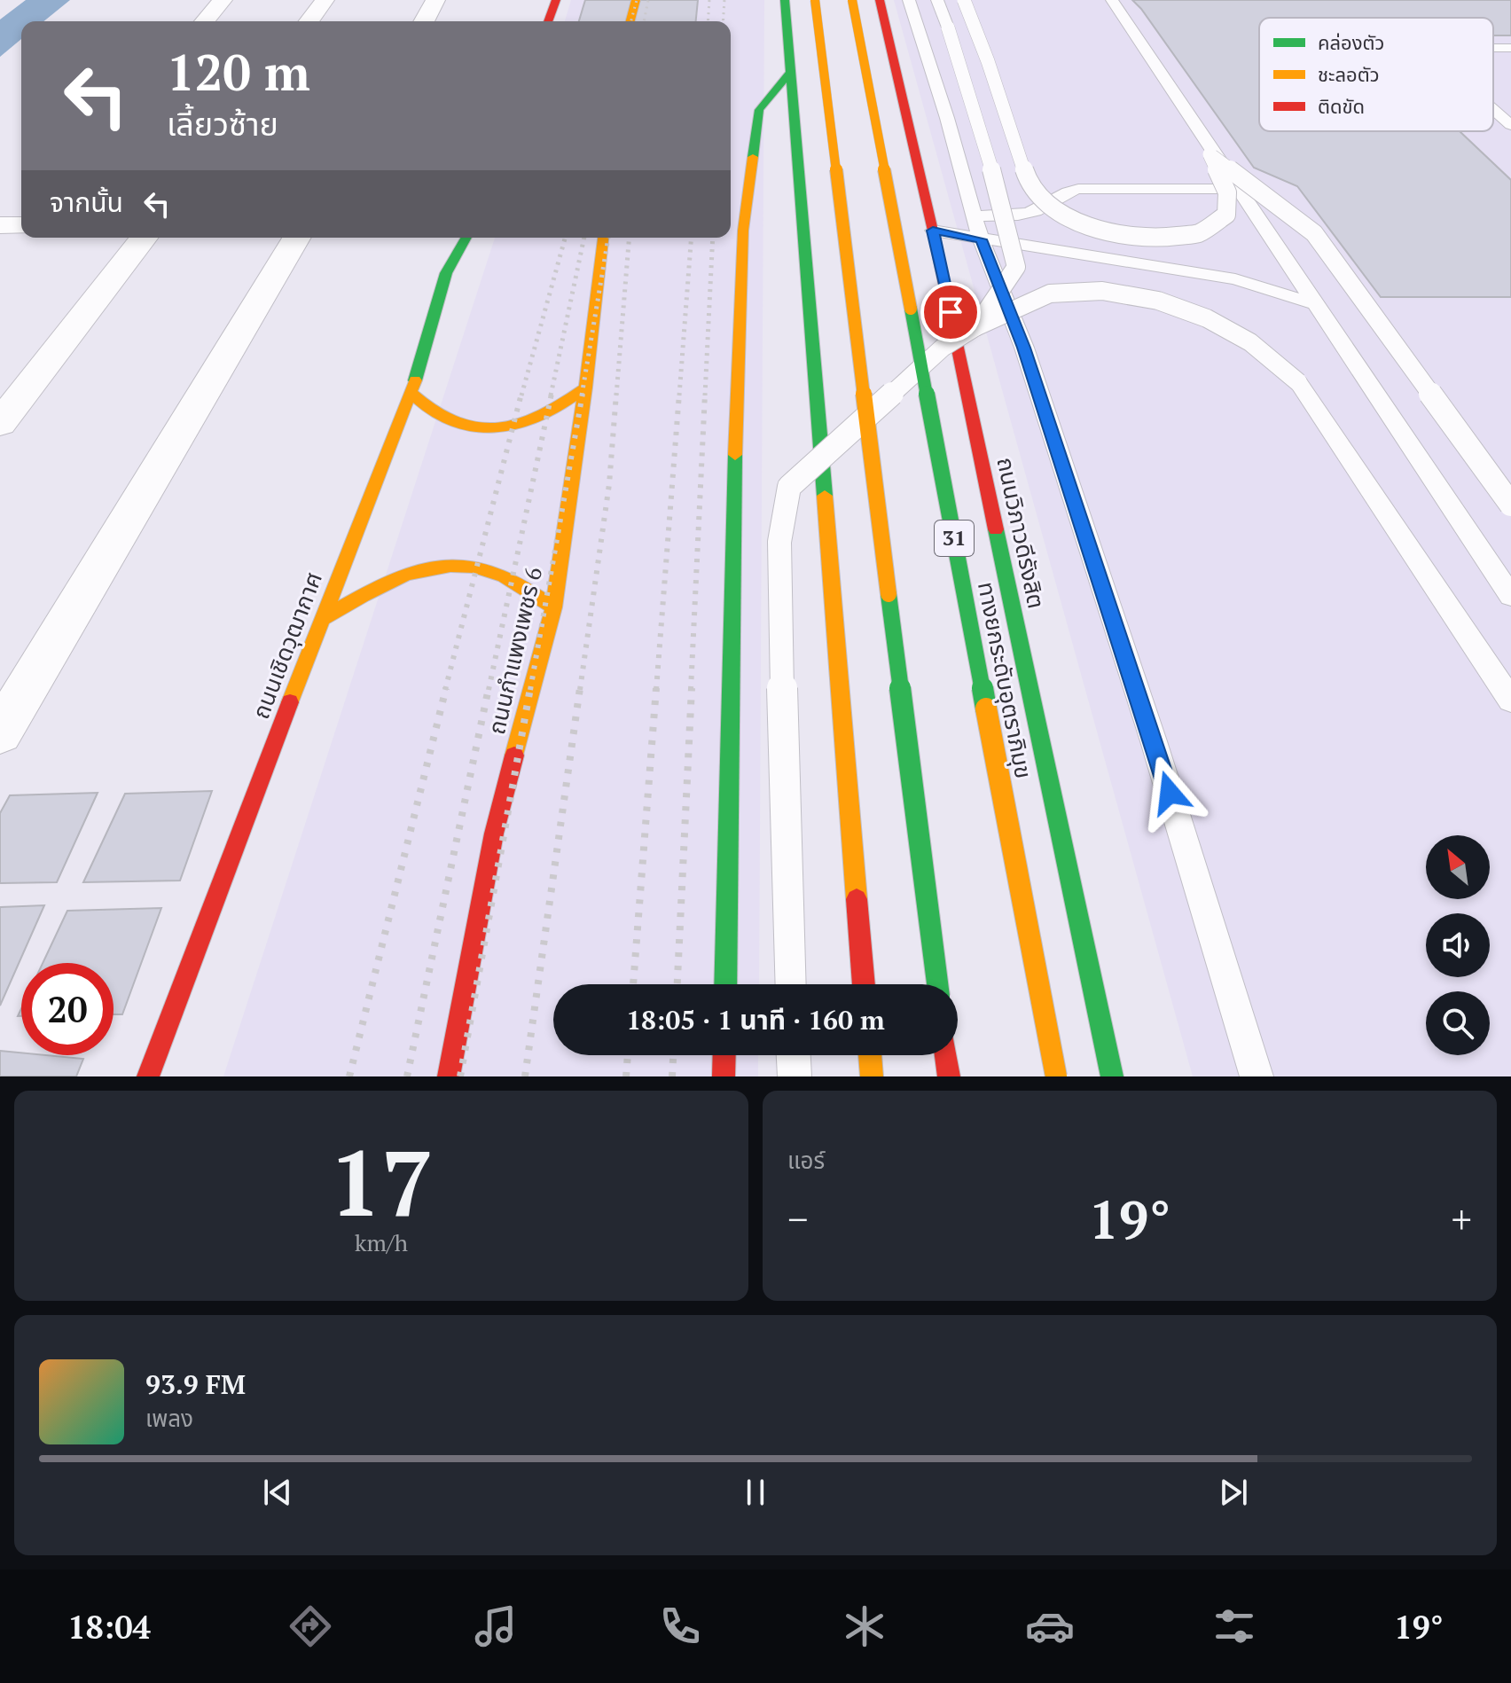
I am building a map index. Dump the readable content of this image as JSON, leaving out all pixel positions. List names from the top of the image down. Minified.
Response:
{"streets":{"main road":["ถนนวิภาวดีรังสิต","31","ถนนเชิดวุฒากาศ","ถนนกำแพงเพชร 6","ทางยกระดับอุตราภิมุข"]},"legend":["คล่องตัว","ชะลอตัว","ติดขัด"],"north":"top left","page":{"turn":["120 m","เลี้ยวซ้าย"],"then":"จากนั้น","limit":"20","trip":"18:05 · 1 นาที · 160 m","tile":[["17","km/h"],"แอร์"],"heat":["−","19°","+"],"song":["93.9 FM","เพลง"],"tabs":["18:04","19°"]}}
